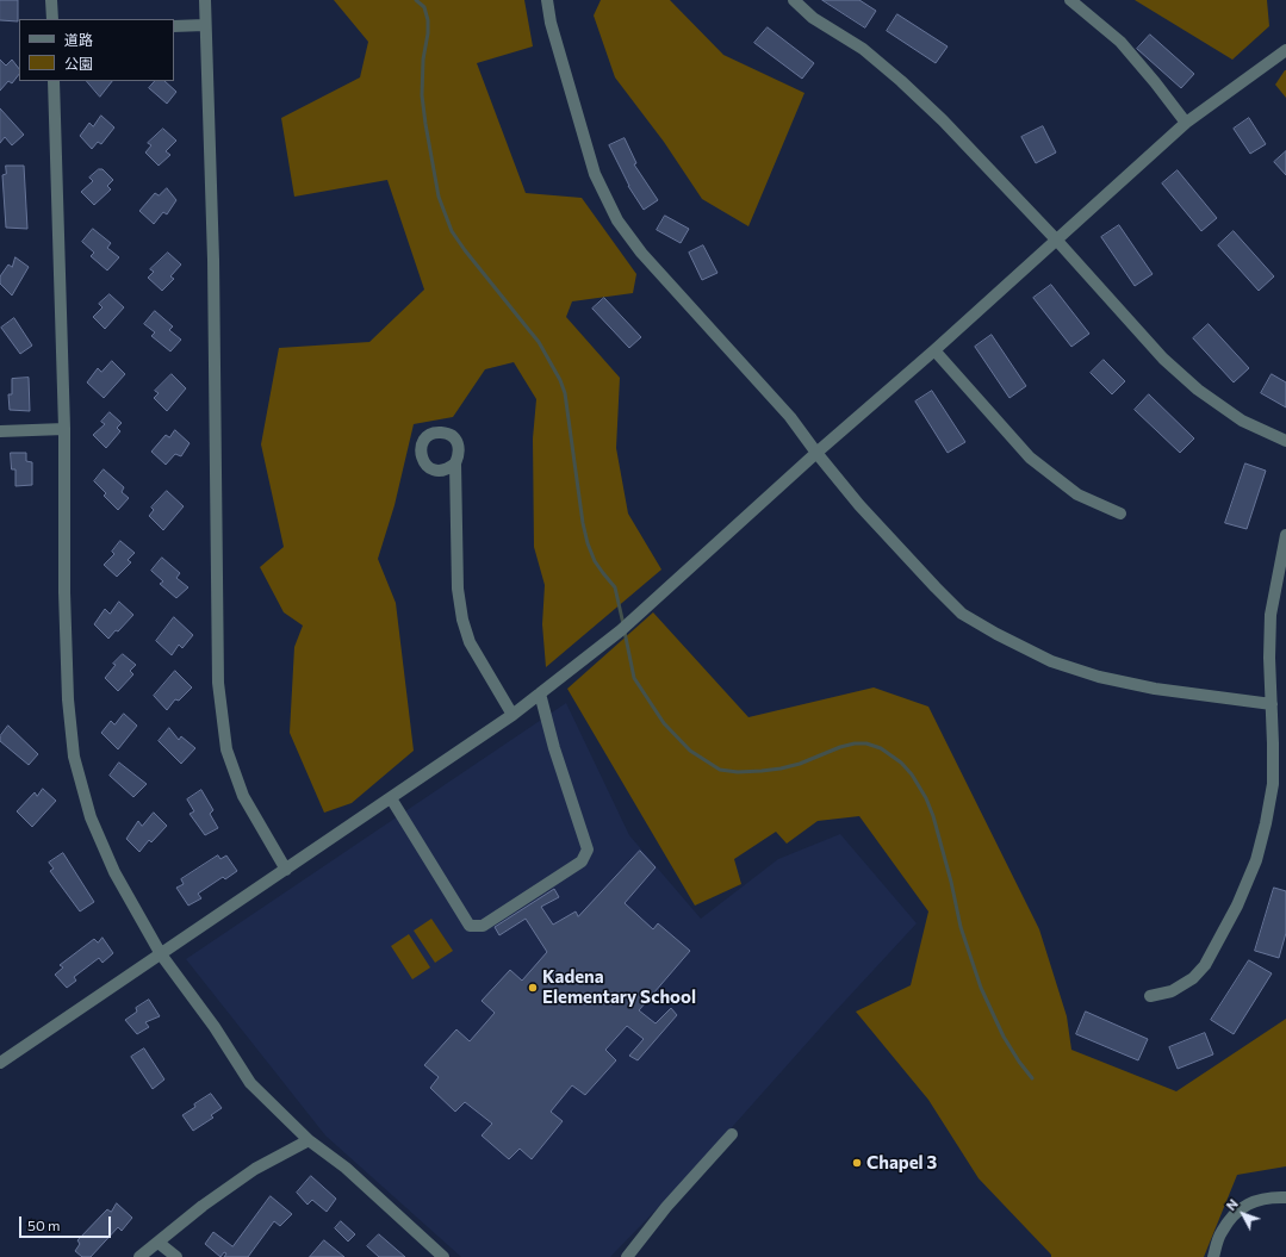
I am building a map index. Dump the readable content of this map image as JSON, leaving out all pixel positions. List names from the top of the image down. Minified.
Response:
{"places":["Kadena Elementary School","Chapel 3"],"legend":["道路","公園"],"scale_bar":"50 m","north":"top left"}
